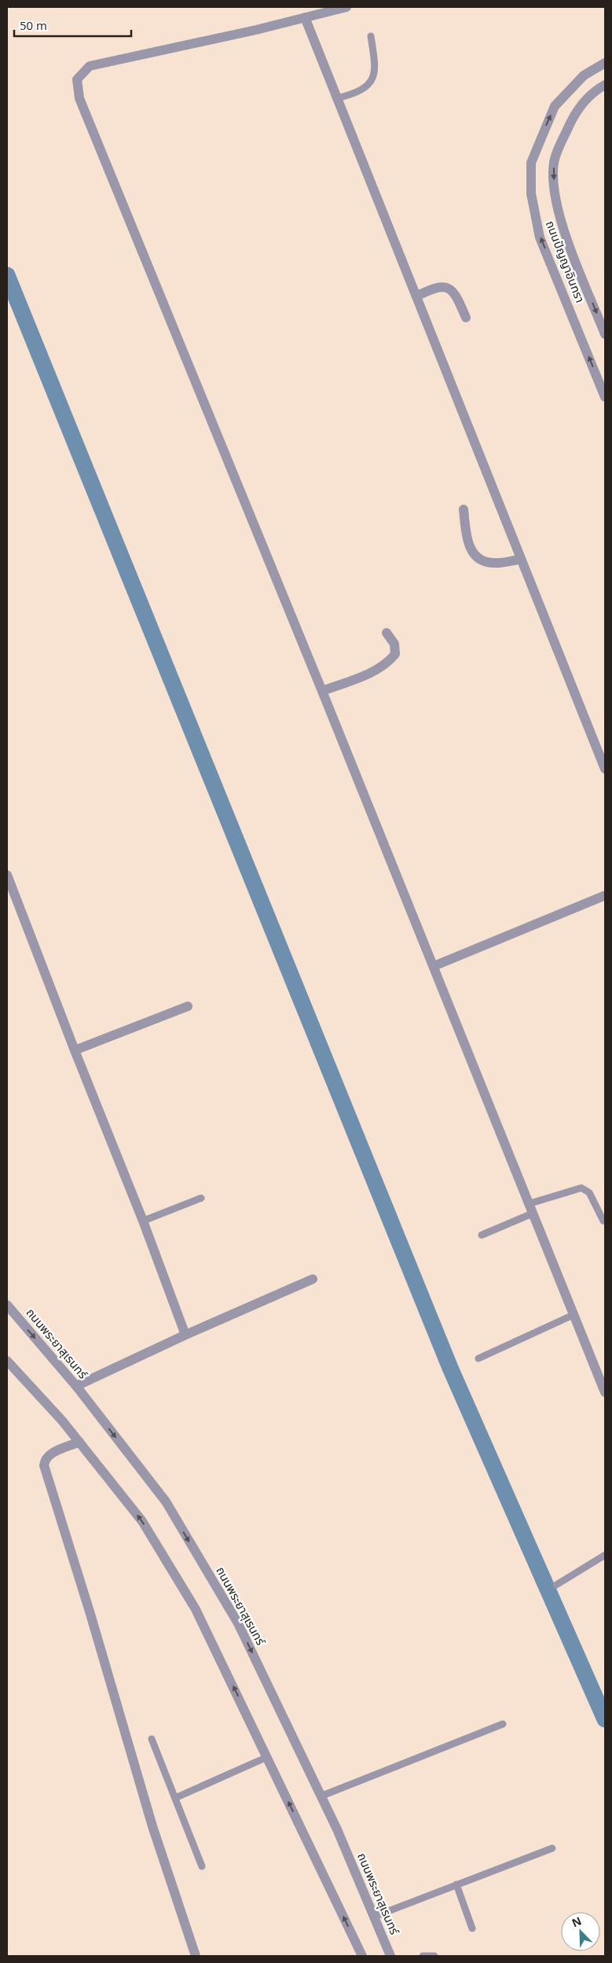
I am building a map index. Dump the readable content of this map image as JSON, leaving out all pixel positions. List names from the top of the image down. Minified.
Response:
{"streets":{"street":["ถนนปัญญาอินทรา","ถนนพระยาสุเรนทร์"]},"scale_bar":"50 m","north":"top left"}
